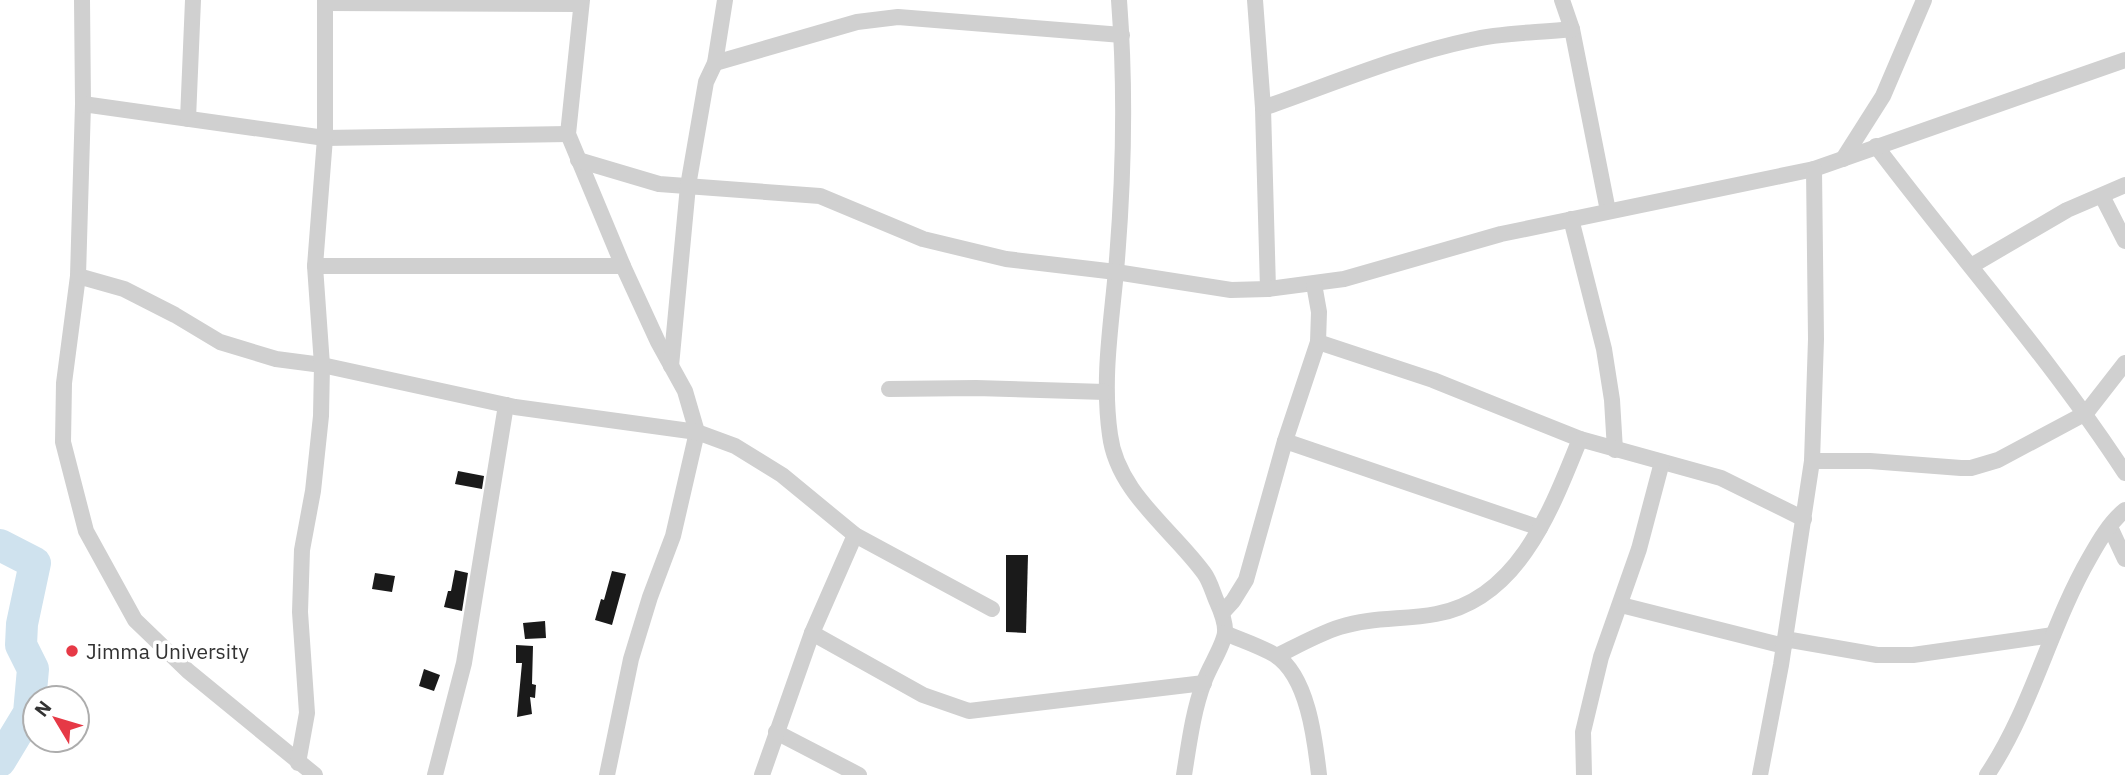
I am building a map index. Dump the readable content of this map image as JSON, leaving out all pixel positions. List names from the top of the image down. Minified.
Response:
{"places":["Jimma University"],"north":"top left"}
